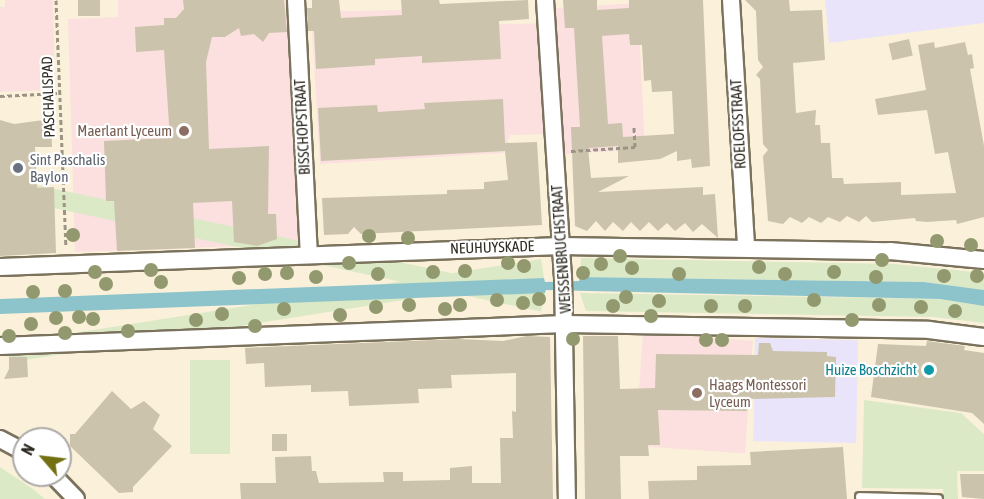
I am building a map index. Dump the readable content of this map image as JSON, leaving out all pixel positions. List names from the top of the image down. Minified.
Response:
{"streets":{"street":["ROELOFSSTRAAT","BISSCHOPSTRAAT","NEUHUYSKADE","WEISSENBRUCHSTRAAT"],"path":["PASCHALISPAD"]},"crossings":[["PASCHALISPAD","NEUHUYSKADE"],["ROELOFSSTRAAT","NEUHUYSKADE"],["BISSCHOPSTRAAT","NEUHUYSKADE"],["NEUHUYSKADE","WEISSENBRUCHSTRAAT"]],"places":["Maerlant Lyceum","Sint Paschalis Baylon","Huize Boschzicht","Haags Montessori Lyceum"],"north":"top left"}
